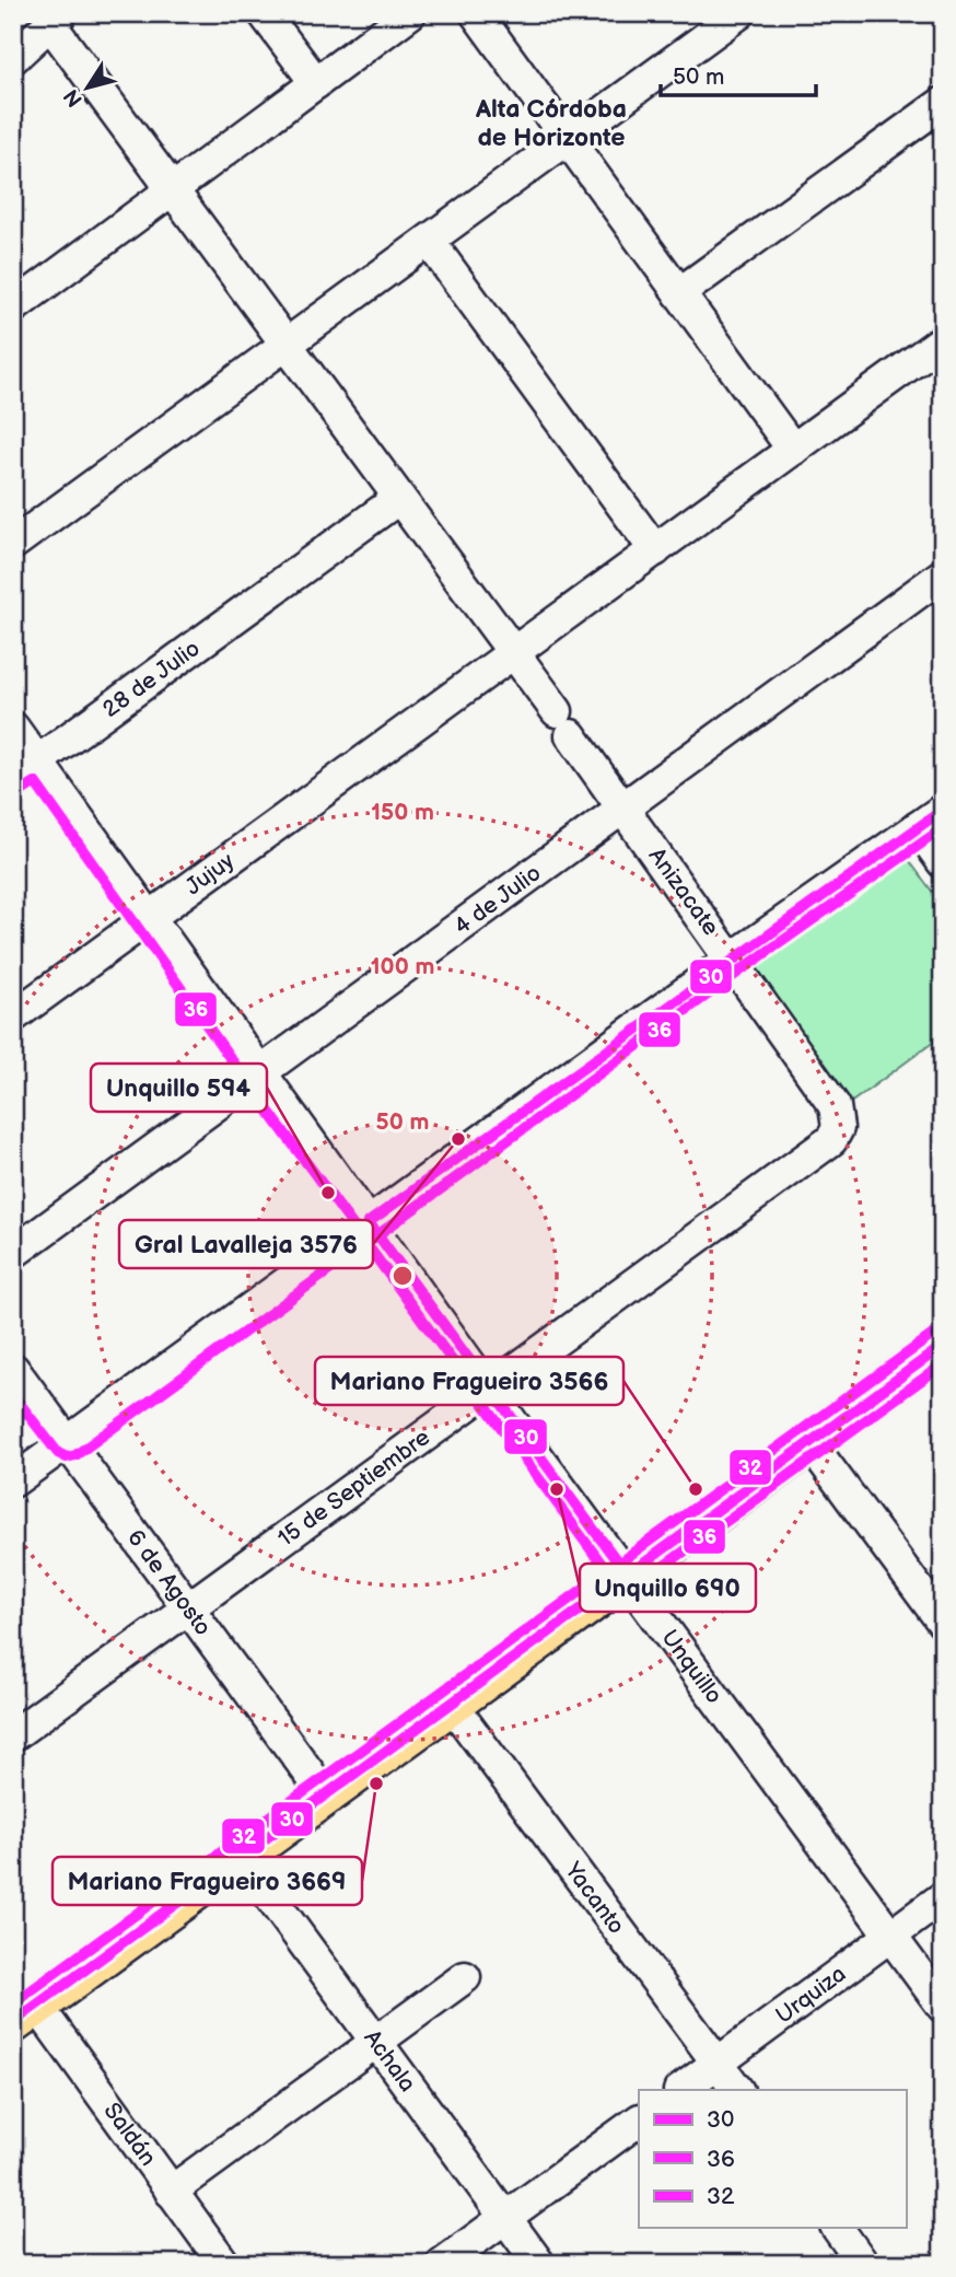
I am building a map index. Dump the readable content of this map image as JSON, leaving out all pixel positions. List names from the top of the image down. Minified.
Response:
{"streets":{"street":["28 de Julio","Jujuy","Anizacate","4 de Julio","15 de Septiembre","6 de Agosto","Unquillo","Yacanto","Urquiza","Achala","Saldán"]},"crossings":[["28 de Julio","Anizacate"],["28 de Julio","Unquillo"],["Jujuy","Anizacate"],["Jujuy","Unquillo"],["Anizacate","4 de Julio"],["Anizacate","15 de Septiembre"],["4 de Julio","Unquillo"],["15 de Septiembre","6 de Agosto"],["15 de Septiembre","Unquillo"],["Unquillo","Urquiza"],["Yacanto","Urquiza"]],"districts":["Alta Córdoba de Horizonte"],"places":["Gral Lavalleja 3576","Unquillo 594","Unquillo 690","Mariano Fragueiro 3566","Mariano Fragueiro 3669"],"lines":["transit line 36","transit line 30","transit line 32"],"legend":["30","36","32"],"scale_bar":"50 m","north":"bottom left","rings":["150 m","100 m","50 m"]}
